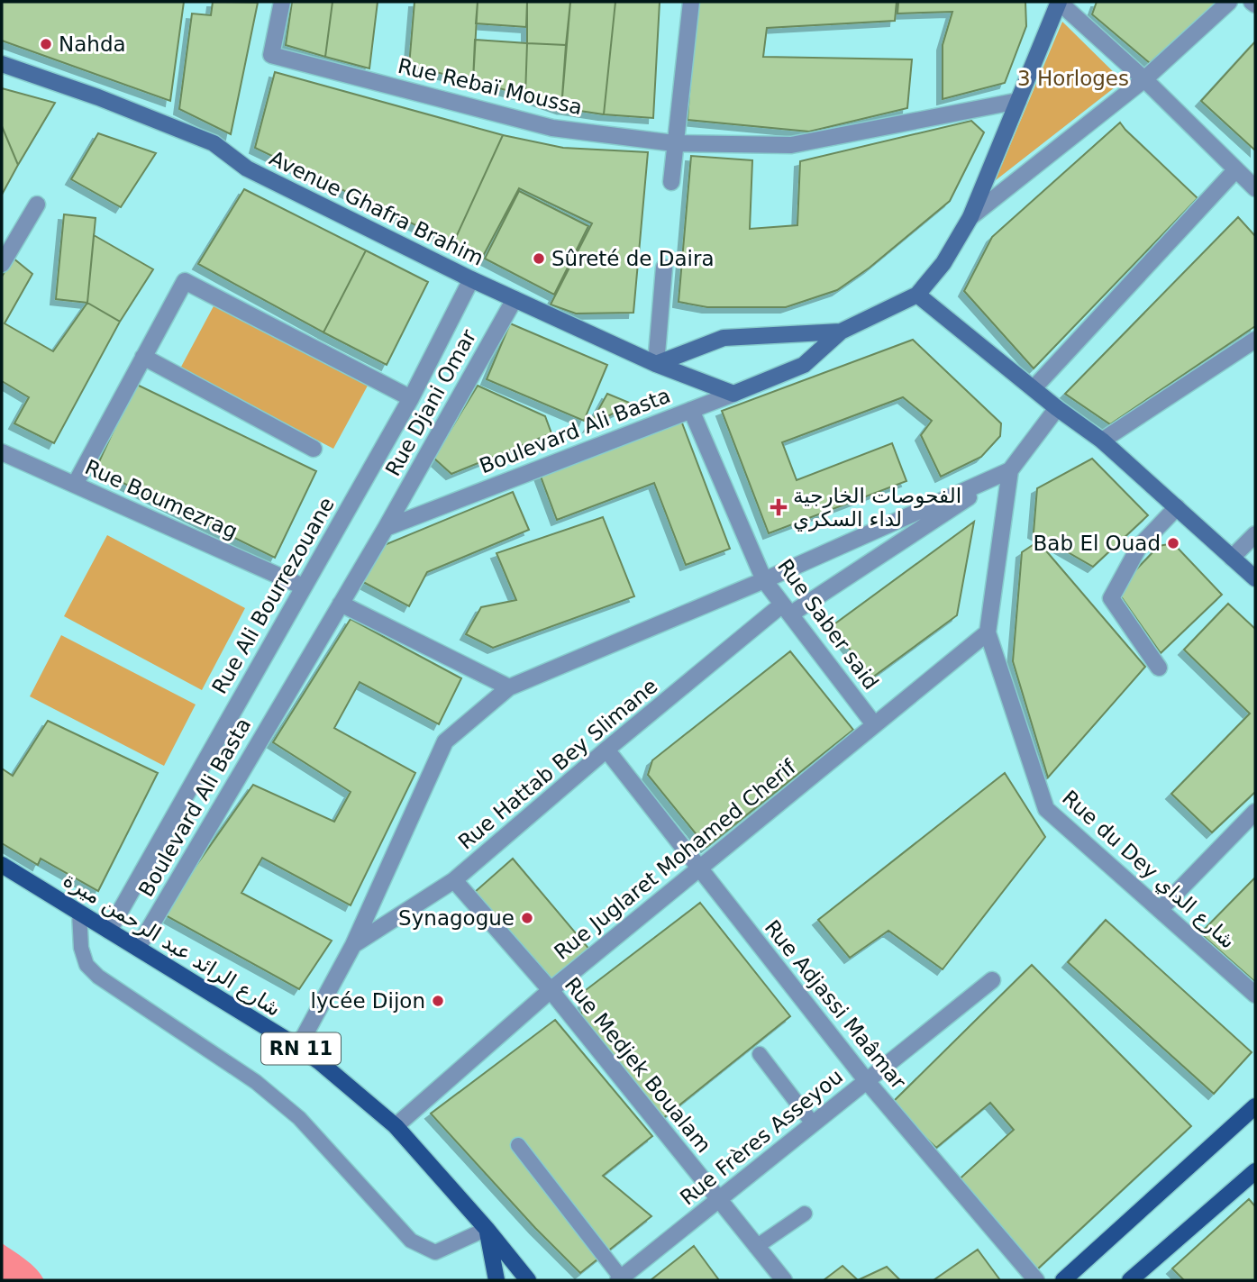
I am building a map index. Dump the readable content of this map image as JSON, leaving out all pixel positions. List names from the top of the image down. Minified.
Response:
{"streets":{"main road":["شارع الرائد عبد الرحمن ميرة","RN 11"],"street":["Rue Rebaï Moussa","Avenue Ghafra Brahim","Rue Djani Omar","Boulevard Ali Basta","Rue Boumezrag","Rue Ali Bourrezouane","Rue Saber said","Rue Hattab Bey Slimane","Rue Juglaret Mohamed Cherif","Rue du Dey شارع الداي","Rue Adjassi Maâmar","Rue Medjek Boualam","Rue Frères Asseyou"]},"crossings":[["Rue Rebaï Moussa","Boulevard Ali Basta"],["Avenue Ghafra Brahim","Rue Djani Omar"],["Avenue Ghafra Brahim","Boulevard Ali Basta"],["Avenue Ghafra Brahim","Rue Ali Bourrezouane"],["Rue Djani Omar","Boulevard Ali Basta"],["Boulevard Ali Basta","Rue Saber said"],["Boulevard Ali Basta","شارع الرائد عبد الرحمن ميرة"],["Rue Boumezrag","Rue Ali Bourrezouane"],["Rue Ali Bourrezouane","شارع الرائد عبد الرحمن ميرة"],["Rue Saber said","Rue Hattab Bey Slimane"],["Rue Saber said","Rue Juglaret Mohamed Cherif"],["Rue Hattab Bey Slimane","Rue du Dey شارع الداي"],["Rue Hattab Bey Slimane","Rue Adjassi Maâmar"],["Rue Hattab Bey Slimane","Rue Medjek Boualam"],["Rue Juglaret Mohamed Cherif","Rue du Dey شارع الداي"],["Rue Juglaret Mohamed Cherif","شارع الرائد عبد الرحمن ميرة"],["Rue Juglaret Mohamed Cherif","Rue Adjassi Maâmar"],["Rue Juglaret Mohamed Cherif","Rue Medjek Boualam"],["Rue Adjassi Maâmar","Rue Frères Asseyou"],["Rue Medjek Boualam","Rue Frères Asseyou"]],"parks":["3 Horloges"],"places":{"other":["Nahda","Sûreté de Daira","Bab El Ouad","Synagogue","lycée Dijon"],"health":["الفحوصات الخارجية لداء السكري"]}}
